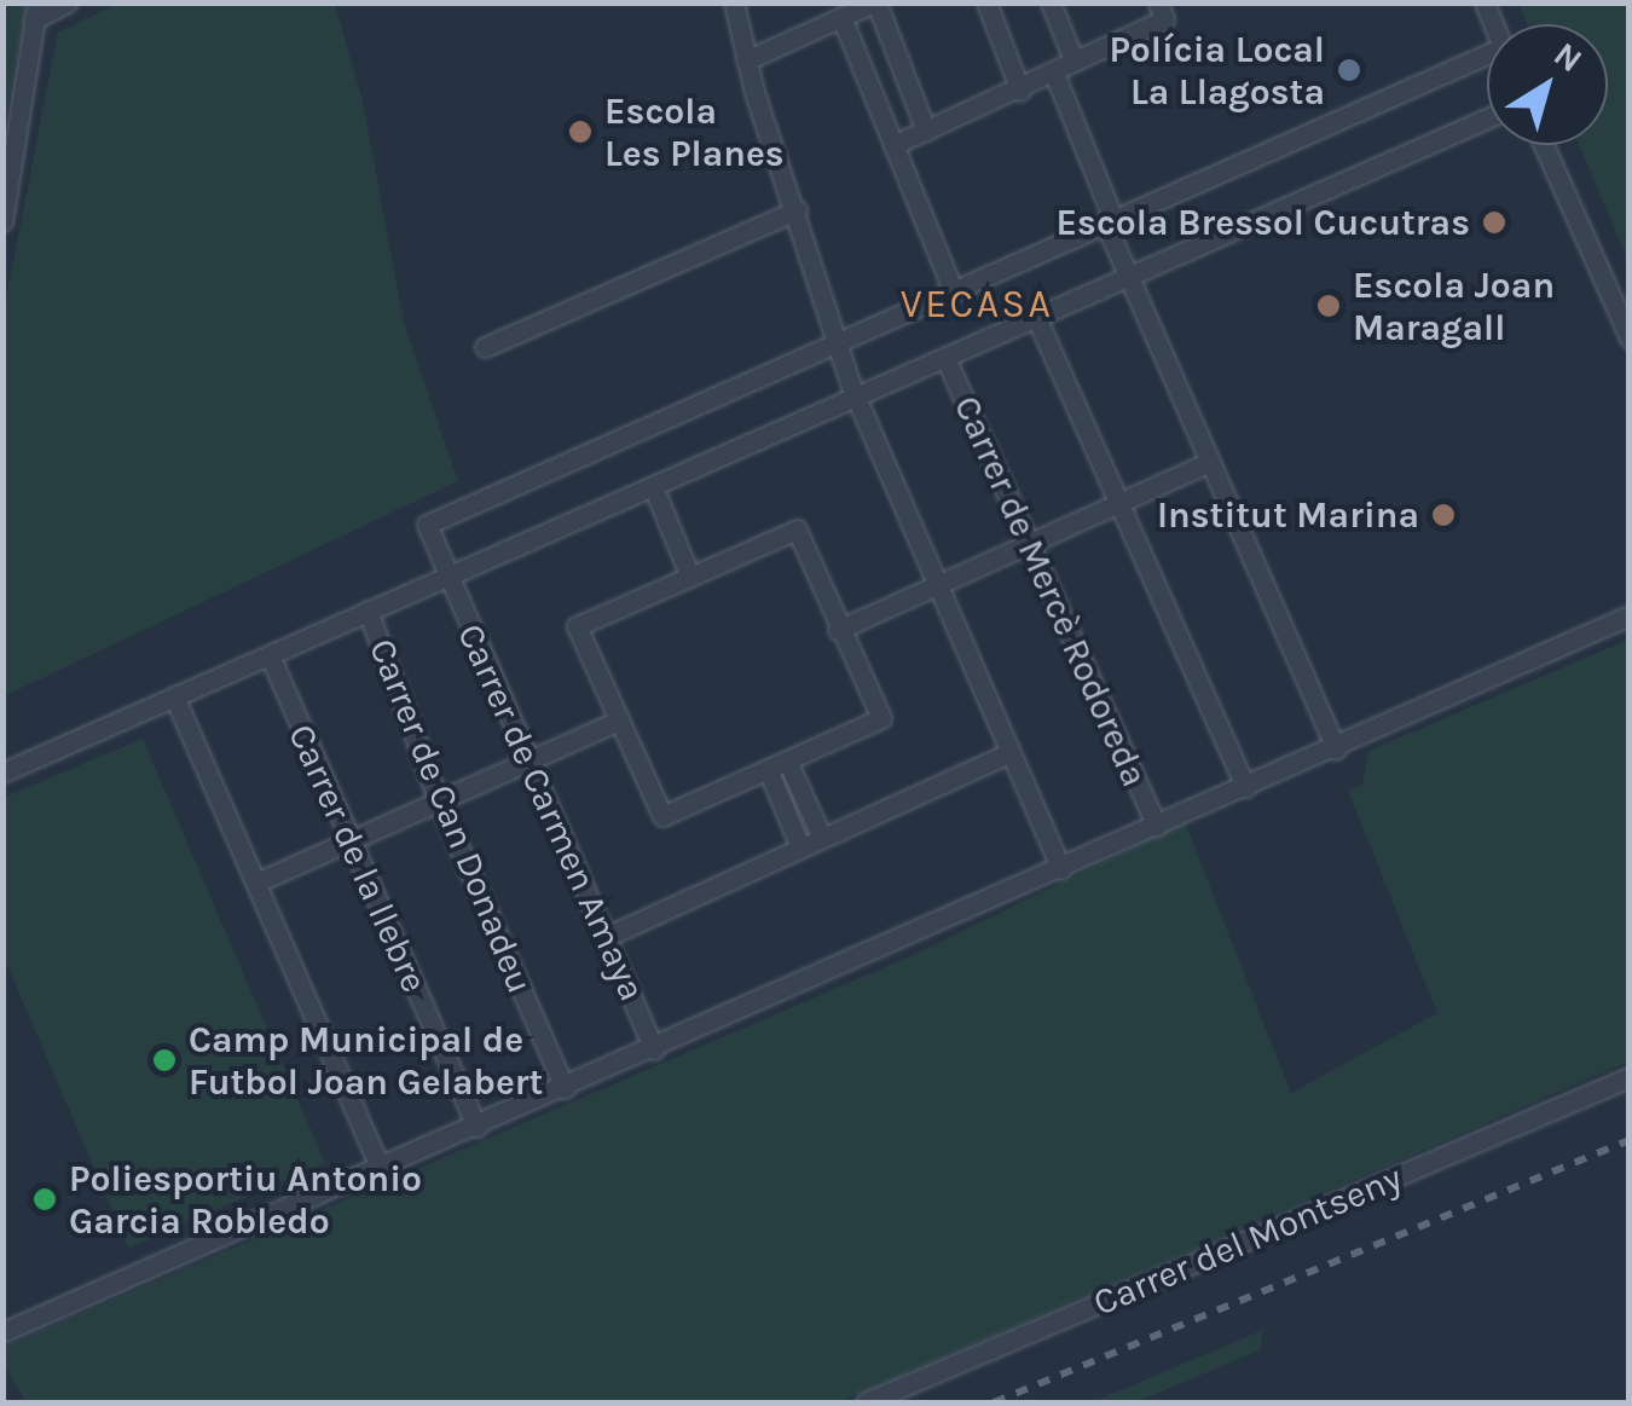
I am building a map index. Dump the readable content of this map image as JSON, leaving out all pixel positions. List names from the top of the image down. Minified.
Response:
{"streets":{"street":["Carrer de Mercè Rodoreda","Carrer de Carmen Amaya","Carrer de Can Donadeu","Carrer de la llebre","Carrer del Montseny"]},"districts":["VECASA"],"places":["Polícia Local La Llagosta","Escola Les Planes","Escola Bressol Cucutras","Escola Joan Maragall","Institut Marina","Camp Municipal de Futbol Joan Gelabert","Poliesportiu Antonio Garcia Robledo"],"north":"top right"}
